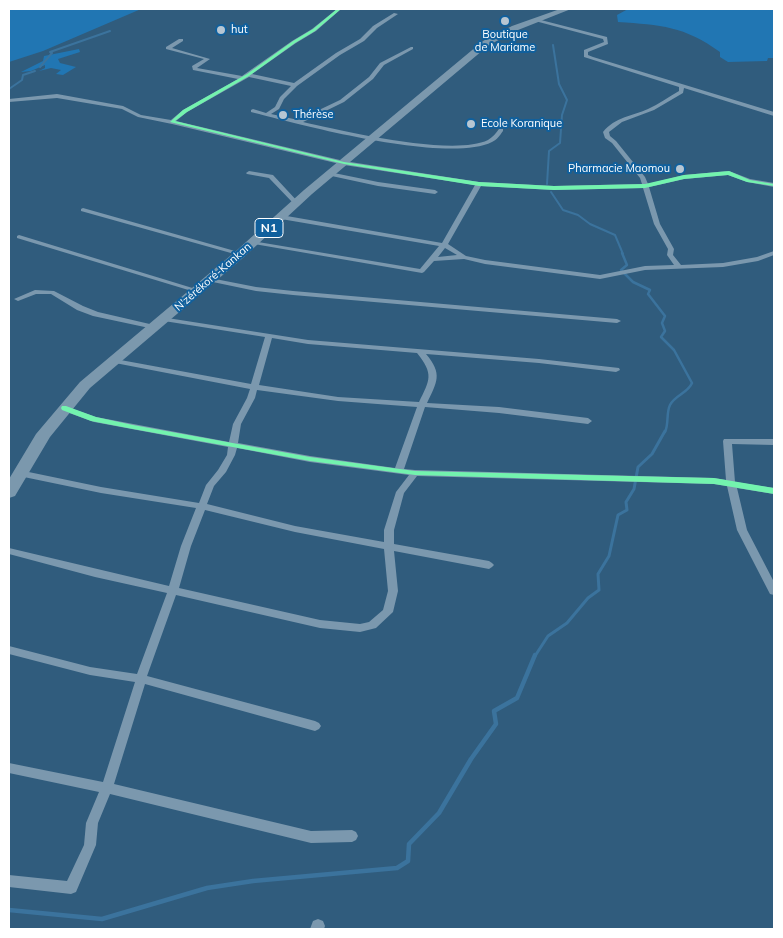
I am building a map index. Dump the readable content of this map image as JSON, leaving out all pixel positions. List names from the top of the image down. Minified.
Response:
{"streets":{"highway":["N1","N'zérékoré-Kankan"]},"places":["Boutique de Mariame","hut","Thérèse","Ecole Koranique","Pharmacie Maomou"]}
